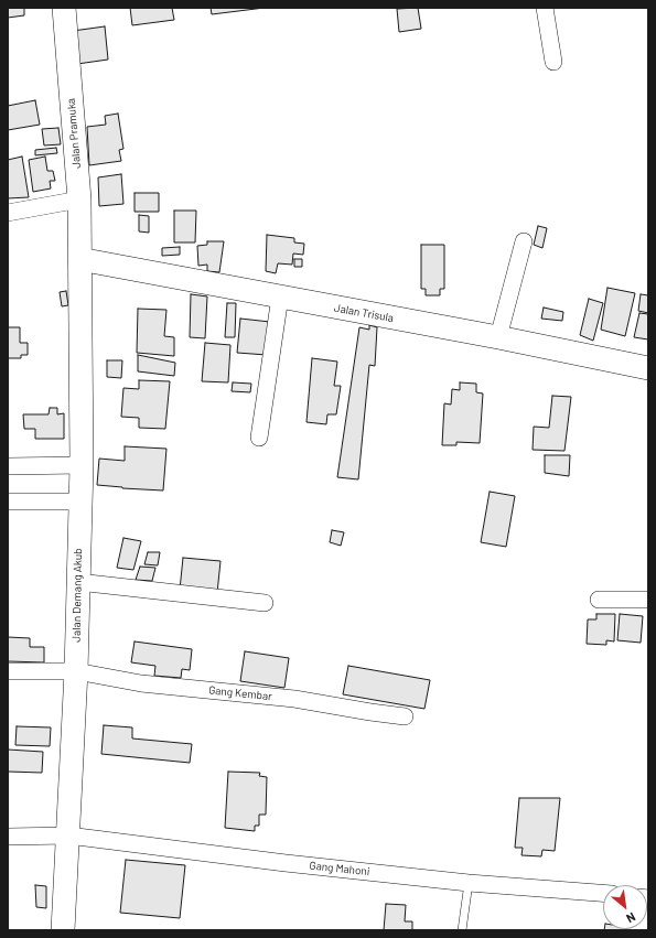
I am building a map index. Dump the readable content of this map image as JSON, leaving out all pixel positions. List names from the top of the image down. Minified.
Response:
{"streets":{"street":["Jalan Pramuka","Jalan Trisula","Jalan Demang Akub","Gang Kembar","Gang Mahoni"]},"crossings":[["Jalan Pramuka","Jalan Trisula"],["Jalan Pramuka","Jalan Demang Akub"],["Jalan Trisula","Jalan Demang Akub"],["Jalan Demang Akub","Gang Kembar"],["Jalan Demang Akub","Gang Mahoni"]],"north":"bottom right"}
